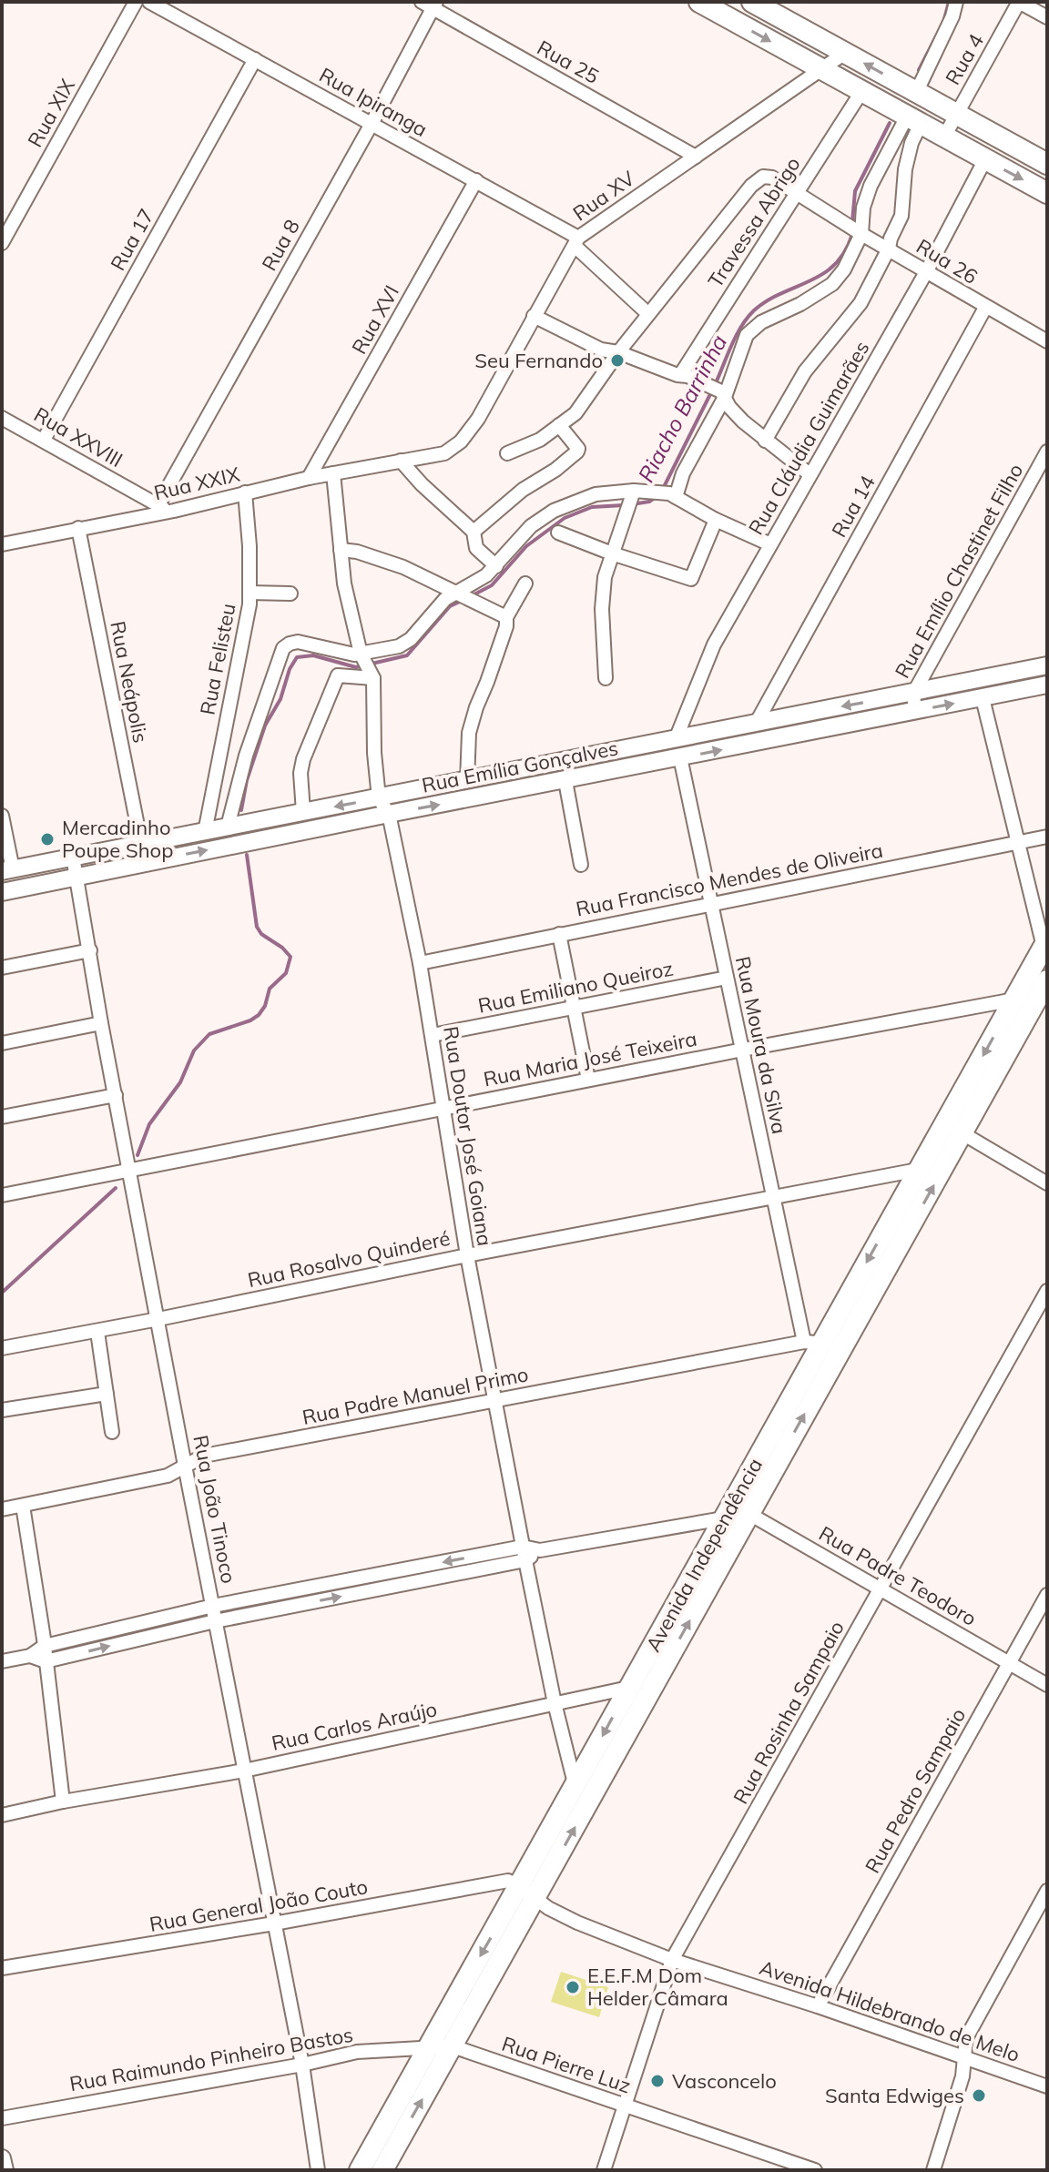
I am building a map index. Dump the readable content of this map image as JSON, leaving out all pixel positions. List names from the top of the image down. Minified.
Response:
{"streets":{"main road":["Avenida Independência"],"street":["Rua 4","Rua 25","Rua Ipiranga","Rua XIX","Rua XV","Travessa Abrigo","Rua 17","Rua 8","Rua 26","Rua XVI","Rua XXVIII","Rua Cláudia Guimarães","Rua XXIX","Rua 14","Rua Emílio Chastinet Filho","Rua Felisteu","Rua Neápolis","Rua Emília Gonçalves","Rua Francisco Mendes de Oliveira","Rua Emiliano Queiroz","Rua Moura da Silva","Rua Maria José Teixeira","Rua Doutor José Goiana","Rua Rosalvo Quinderé","Rua Padre Manuel Primo","Rua João Tinoco","Rua Padre Teodoro","Rua Rosinha Sampaio","Rua Carlos Araújo","Rua Pedro Sampaio","Rua General João Couto","Avenida Hildebrando de Melo","Rua Raimundo Pinheiro Bastos","Rua Pierre Luz"]},"crossings":[["Rua 25","Rua XV"],["Rua 25","Rua 8"],["Rua Ipiranga","Rua XV"],["Rua Ipiranga","Rua 17"],["Rua Ipiranga","Rua 8"],["Rua Ipiranga","Rua 26"],["Rua Ipiranga","Rua XVI"],["Rua XV","Rua XXIX"],["Travessa Abrigo","Rua 26"],["Rua 17","Rua XXVIII"],["Rua 8","Rua XXVIII"],["Rua 26","Rua Cláudia Guimarães"],["Rua 26","Rua 14"],["Rua XVI","Rua XXIX"],["Rua XXVIII","Rua XXIX"],["Rua Cláudia Guimarães","Rua Emília Gonçalves"],["Rua XXIX","Rua Felisteu"],["Rua XXIX","Rua Neápolis"],["Rua XXIX","Rua Doutor José Goiana"],["Rua 14","Rua Emília Gonçalves"],["Rua Emílio Chastinet Filho","Rua Emília Gonçalves"],["Rua Felisteu","Rua Emília Gonçalves"],["Rua Neápolis","Rua Emília Gonçalves"],["Rua Emília Gonçalves","Rua Moura da Silva"],["Rua Emília Gonçalves","Rua Doutor José Goiana"],["Rua Emília Gonçalves","Rua João Tinoco"],["Rua Francisco Mendes de Oliveira","Rua Moura da Silva"],["Rua Francisco Mendes de Oliveira","Rua Doutor José Goiana"],["Rua Emiliano Queiroz","Rua Moura da Silva"],["Rua Emiliano Queiroz","Rua Doutor José Goiana"],["Rua Moura da Silva","Rua Maria José Teixeira"],["Rua Moura da Silva","Rua Rosalvo Quinderé"],["Rua Moura da Silva","Rua Padre Manuel Primo"],["Rua Moura da Silva","Avenida Independência"],["Rua Maria José Teixeira","Rua Doutor José Goiana"],["Rua Maria José Teixeira","Rua João Tinoco"],["Rua Maria José Teixeira","Avenida Independência"],["Rua Doutor José Goiana","Rua Rosalvo Quinderé"],["Rua Doutor José Goiana","Rua Padre Manuel Primo"],["Rua Doutor José Goiana","Avenida Independência"],["Rua Doutor José Goiana","Rua Carlos Araújo"],["Rua Rosalvo Quinderé","Rua João Tinoco"],["Rua Rosalvo Quinderé","Avenida Independência"],["Rua Padre Manuel Primo","Rua João Tinoco"],["Rua Padre Manuel Primo","Avenida Independência"],["Rua João Tinoco","Rua Carlos Araújo"],["Rua João Tinoco","Rua General João Couto"],["Rua João Tinoco","Rua Raimundo Pinheiro Bastos"],["Avenida Independência","Rua Padre Teodoro"],["Avenida Independência","Rua Carlos Araújo"],["Avenida Independência","Rua General João Couto"],["Avenida Independência","Avenida Hildebrando de Melo"],["Avenida Independência","Rua Raimundo Pinheiro Bastos"],["Avenida Independência","Rua Pierre Luz"],["Rua Padre Teodoro","Rua Rosinha Sampaio"],["Rua Padre Teodoro","Rua Pedro Sampaio"],["Rua Rosinha Sampaio","Avenida Hildebrando de Melo"],["Rua Rosinha Sampaio","Rua Pierre Luz"],["Rua Pedro Sampaio","Avenida Hildebrando de Melo"],["Rua General João Couto","Avenida Hildebrando de Melo"],["Rua Raimundo Pinheiro Bastos","Rua Pierre Luz"]],"water":["Riacho Barrinha"],"places":["Seu Fernando","Mercadinho Poupe Shop","E.E.F.M Dom Helder Câmara","Vasconcelo","Santa Edwiges"]}
